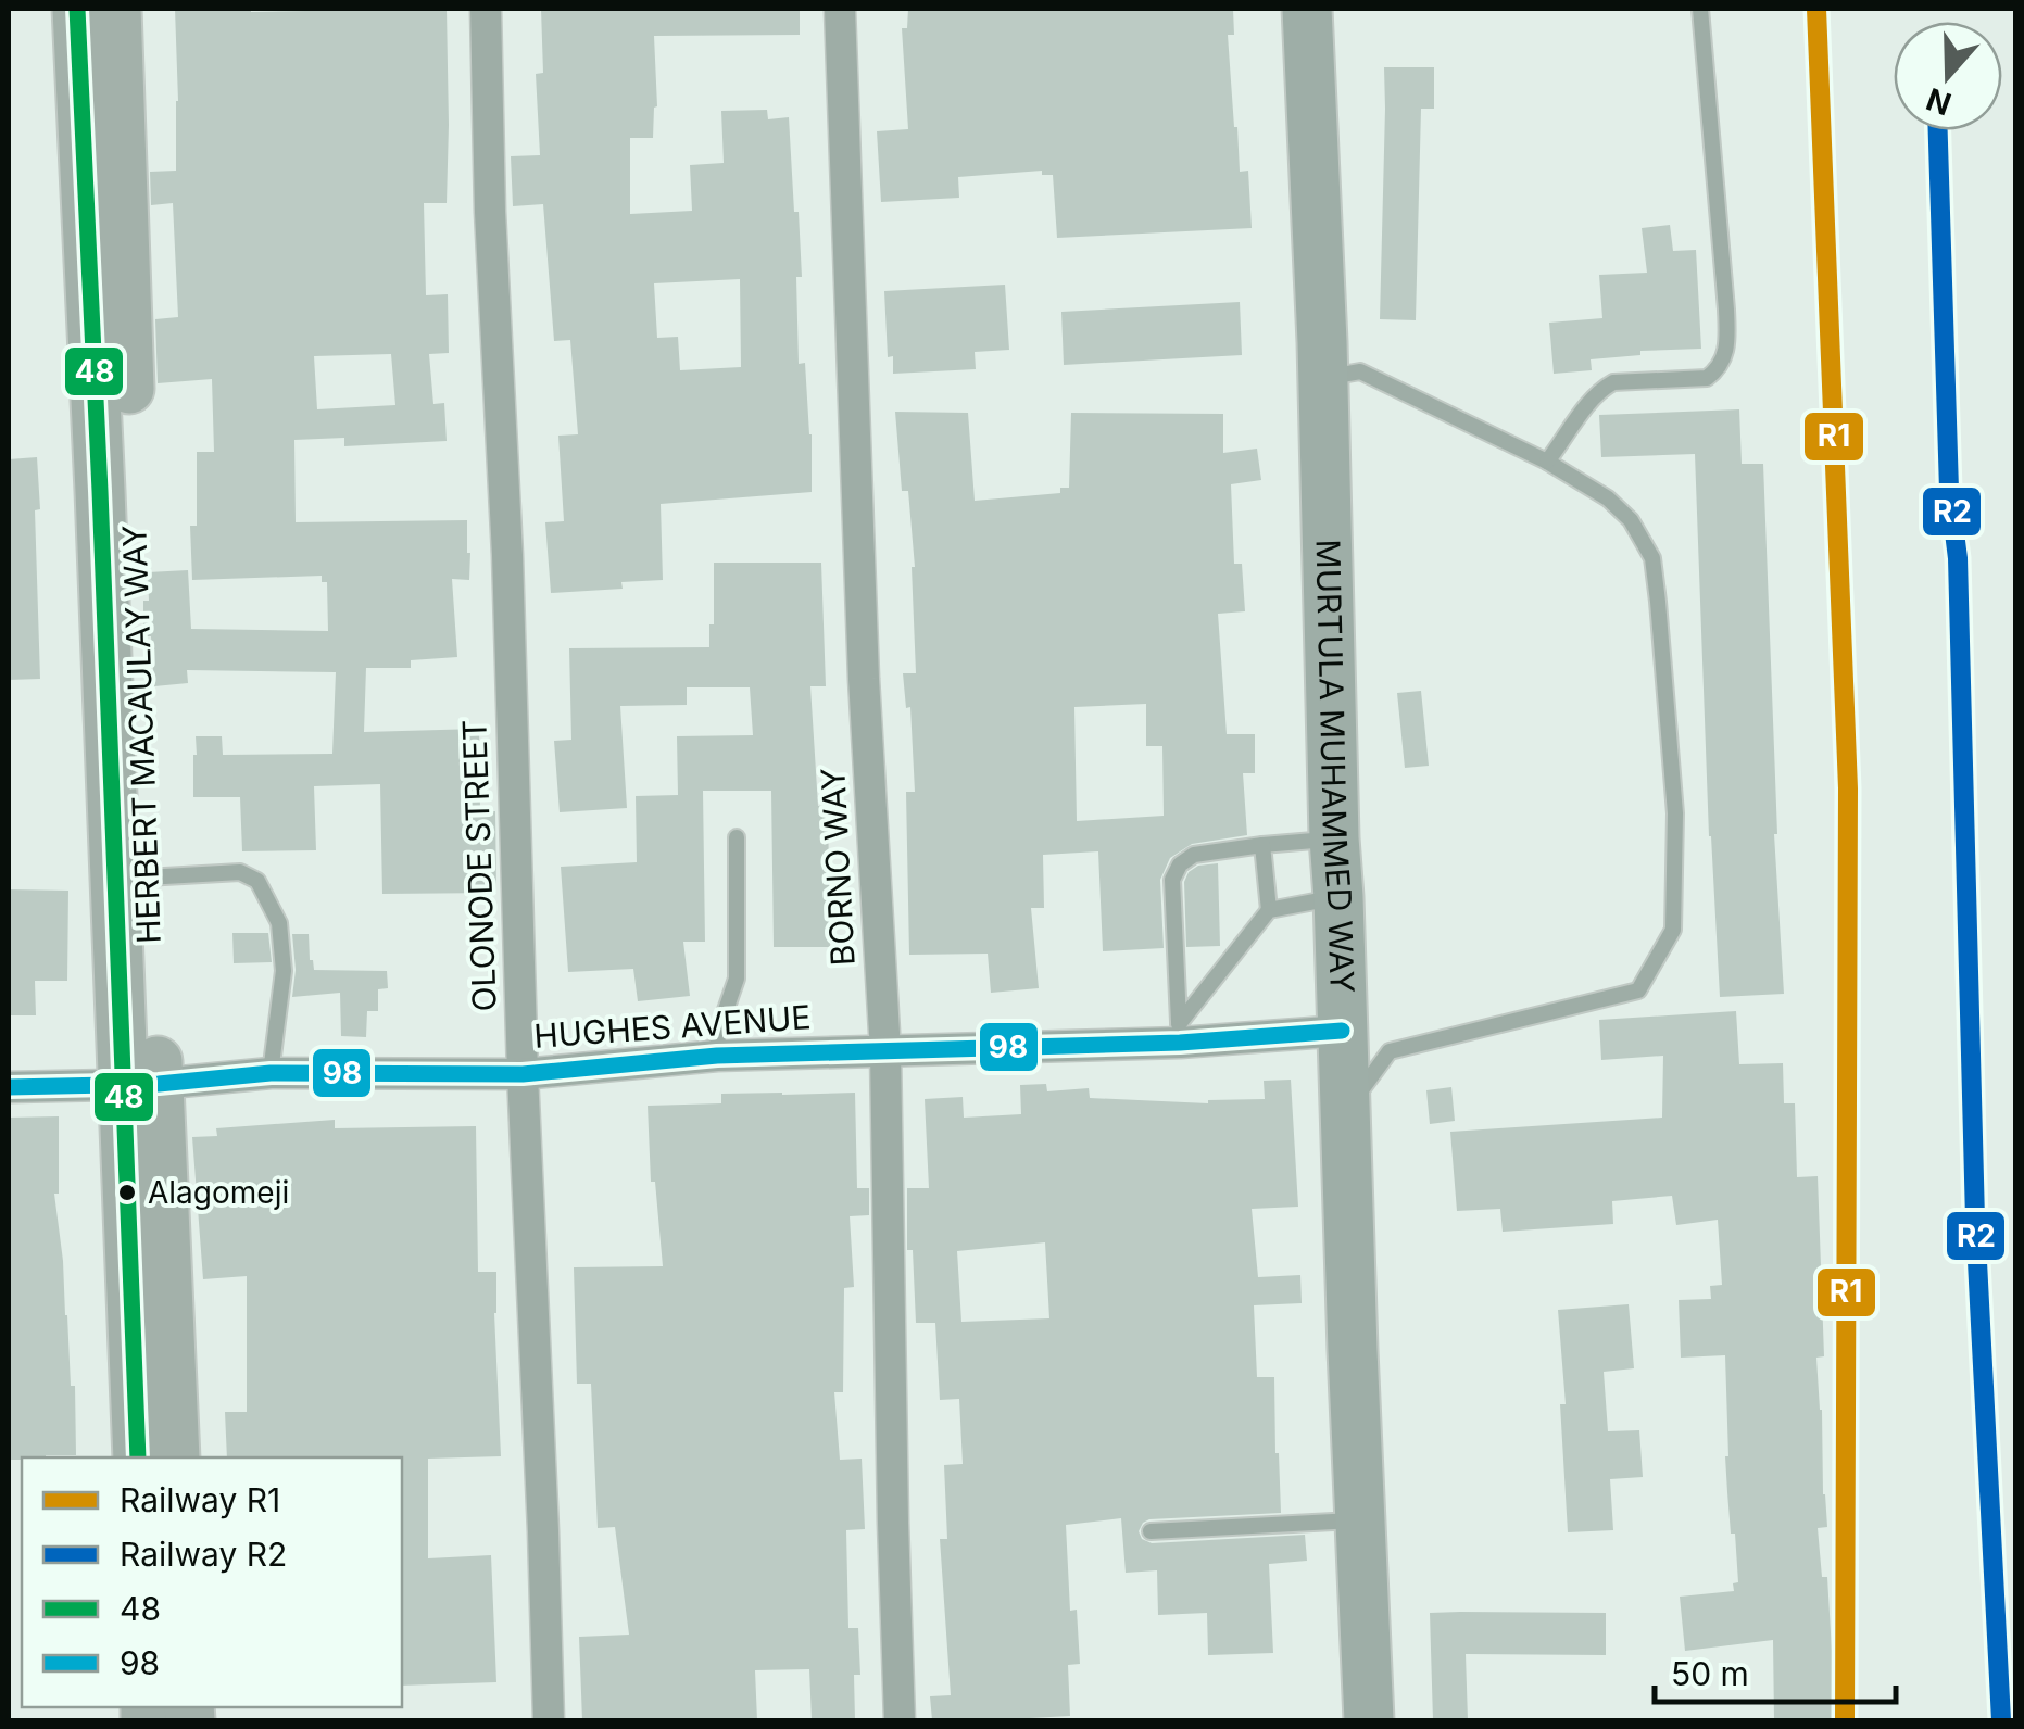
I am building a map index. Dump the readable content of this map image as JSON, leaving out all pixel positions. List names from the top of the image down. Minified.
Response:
{"streets":{"highway":["HERBERT MACAULAY WAY"],"main road":["MURTULA MUHAMMED WAY"],"street":["OLONODE STREET","BORNO WAY","HUGHES AVENUE"]},"crossings":[["HERBERT MACAULAY WAY","HUGHES AVENUE"],["MURTULA MUHAMMED WAY","HUGHES AVENUE"],["OLONODE STREET","HUGHES AVENUE"],["BORNO WAY","HUGHES AVENUE"]],"places":["Alagomeji"],"lines":["rail line R1","transit line 48","rail line R2","transit line 98"],"legend":["Railway R1","Railway R2","48","98"],"scale_bar":"50 m","north":"bottom"}
